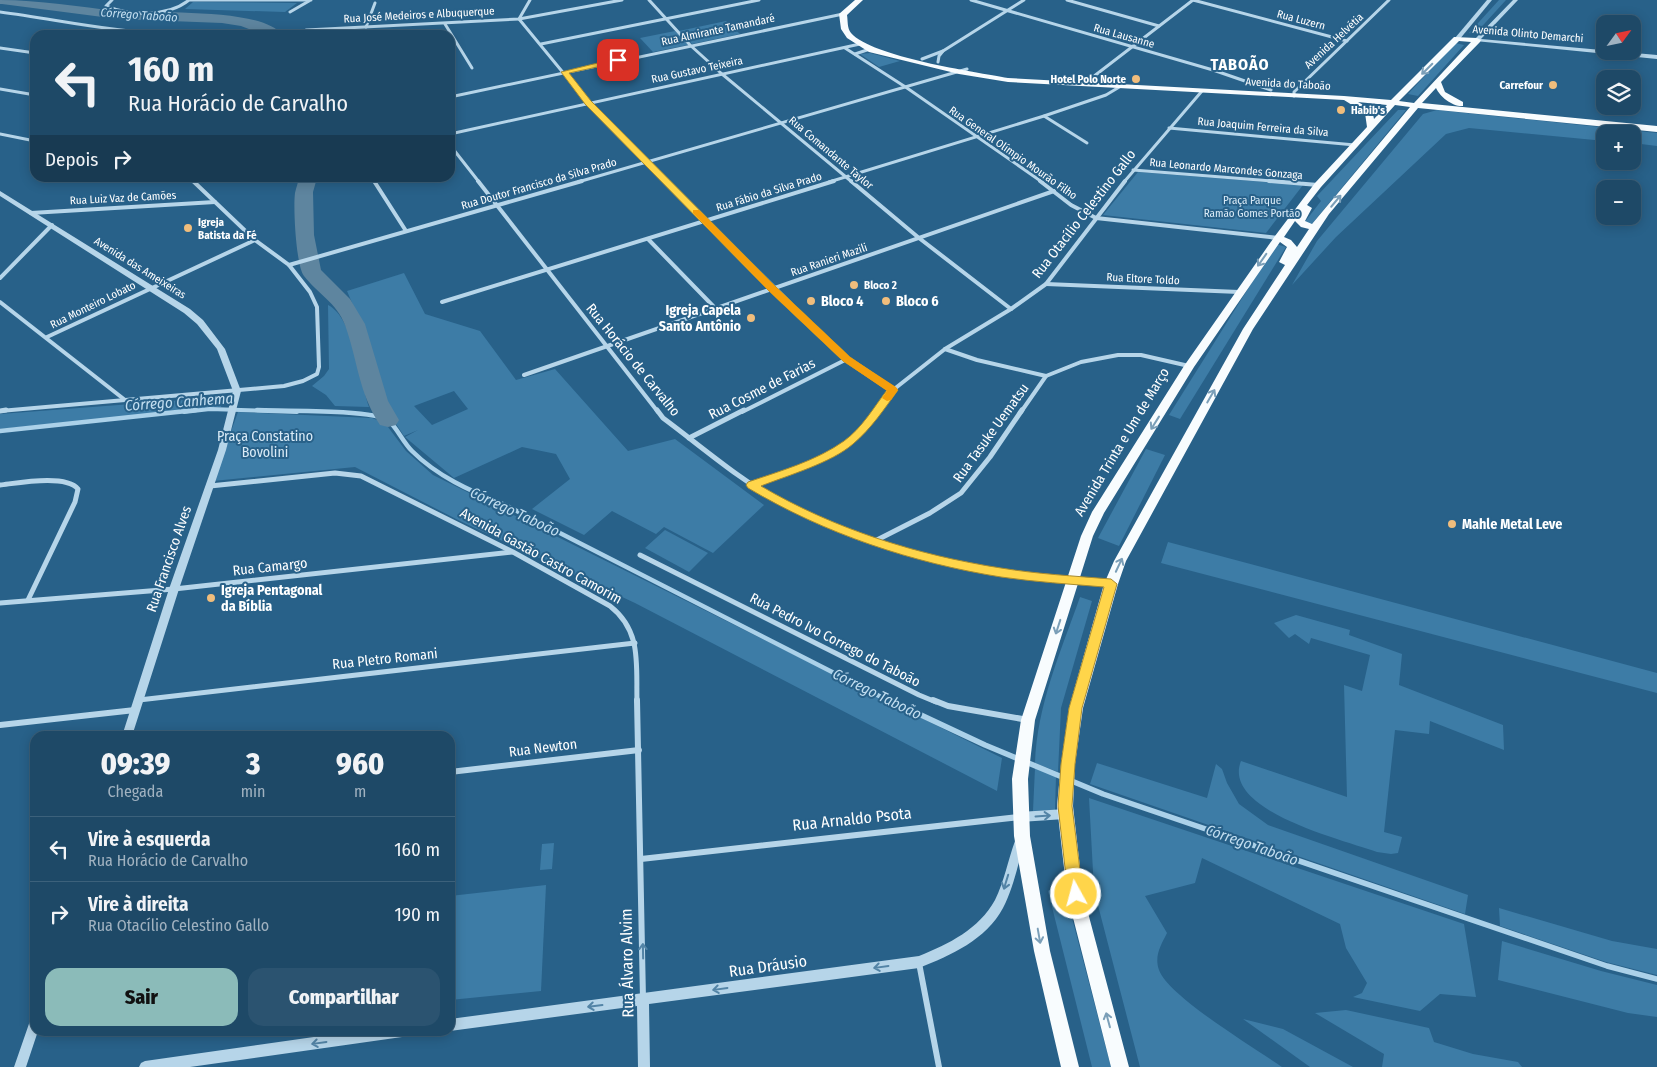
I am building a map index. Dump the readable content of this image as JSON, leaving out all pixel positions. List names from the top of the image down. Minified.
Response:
{"streets":{"main road":["Avenida Olinto Demarchi","Avenida do Taboão","Avenida Trinta e Um de Março"],"street":["Rua José Medeiros e Albuquerque","Rua Luzern","Rua Almirante Tamandaré","Rua Lausanne","Avenida Helvétia","Rua Gustavo Teixeira","Rua Joaquim Ferreira da Silva","Rua Comandante Taylor","Rua General Olímpio Mourão Filho","Rua Leonardo Marcondes Gonzaga","Rua Doutor Francisco da Silva Prado","Rua Fábio da Silva Prado","Rua Luiz Vaz de Camões","Rua Otacílio Celestino Gallo","Rua Ranieri Mazili","Avenida das Ameixeiras","Rua Eltore Toldo","Rua Monteiro Lobato","Rua Horácio de Carvalho","Rua Cosme de Farias","Rua Tasuke Uematsu","Avenida Gastão Castro Camorim","Rua Francisco Alves","Rua Camargo","Rua Pedro Ivo Corrego do Taboão","Rua Pletro Romani","Rua Newton","Rua Arnaldo Psota","Rua Álvaro Alvim","Rua Dráusio"]},"crossings":[["Rua Luzern","Avenida Helvétia"],["Rua Almirante Tamandaré","Avenida do Taboão"],["Rua Almirante Tamandaré","Rua Comandante Taylor"],["Avenida Olinto Demarchi","Avenida Trinta e Um de Março"],["Rua Lausanne","Avenida do Taboão"],["Avenida Helvétia","Avenida do Taboão"],["Rua Gustavo Teixeira","Avenida do Taboão"],["Rua Gustavo Teixeira","Rua Comandante Taylor"],["Rua Gustavo Teixeira","Rua General Olímpio Mourão Filho"],["Avenida do Taboão","Rua Doutor Francisco da Silva Prado"],["Avenida do Taboão","Rua Fábio da Silva Prado"],["Avenida do Taboão","Rua Otacílio Celestino Gallo"],["Avenida do Taboão","Avenida Trinta e Um de Março"],["Rua Joaquim Ferreira da Silva","Rua Otacílio Celestino Gallo"],["Rua Joaquim Ferreira da Silva","Avenida Trinta e Um de Março"],["Rua Comandante Taylor","Rua Doutor Francisco da Silva Prado"],["Rua Comandante Taylor","Rua Fábio da Silva Prado"],["Rua Comandante Taylor","Rua Otacílio Celestino Gallo"],["Rua Comandante Taylor","Rua Ranieri Mazili"],["Rua General Olímpio Mourão Filho","Rua Doutor Francisco da Silva Prado"],["Rua General Olímpio Mourão Filho","Rua Fábio da Silva Prado"],["Rua General Olímpio Mourão Filho","Rua Otacílio Celestino Gallo"],["Rua General Olímpio Mourão Filho","Rua Ranieri Mazili"],["Rua General Olímpio Mourão Filho","Avenida Trinta e Um de Março"],["Rua Leonardo Marcondes Gonzaga","Rua Otacílio Celestino Gallo"],["Rua Leonardo Marcondes Gonzaga","Avenida Trinta e Um de Março"],["Rua Doutor Francisco da Silva Prado","Rua Horácio de Carvalho"],["Rua Fábio da Silva Prado","Rua Horácio de Carvalho"],["Rua Luiz Vaz de Camões","Avenida das Ameixeiras"],["Rua Otacílio Celestino Gallo","Rua Eltore Toldo"],["Rua Otacílio Celestino Gallo","Rua Horácio de Carvalho"],["Rua Ranieri Mazili","Rua Horácio de Carvalho"],["Avenida das Ameixeiras","Rua Monteiro Lobato"],["Avenida das Ameixeiras","Rua Francisco Alves"],["Rua Eltore Toldo","Avenida Trinta e Um de Março"],["Rua Horácio de Carvalho","Rua Cosme de Farias"],["Rua Horácio de Carvalho","Rua Tasuke Uematsu"],["Rua Horácio de Carvalho","Avenida Trinta e Um de Março"],["Avenida Trinta e Um de Março","Rua Pedro Ivo Corrego do Taboão"],["Avenida Trinta e Um de Março","Rua Arnaldo Psota"],["Avenida Trinta e Um de Março","Rua Dráusio"],["Avenida Gastão Castro Camorim","Rua Francisco Alves"],["Avenida Gastão Castro Camorim","Rua Camargo"],["Avenida Gastão Castro Camorim","Rua Pletro Romani"],["Avenida Gastão Castro Camorim","Rua Newton"],["Avenida Gastão Castro Camorim","Rua Arnaldo Psota"],["Avenida Gastão Castro Camorim","Rua Álvaro Alvim"],["Rua Francisco Alves","Rua Camargo"],["Rua Francisco Alves","Rua Pletro Romani"],["Rua Arnaldo Psota","Rua Álvaro Alvim"],["Rua Álvaro Alvim","Rua Dráusio"]],"one_way":["Rua Álvaro Alvim","Rua Dráusio"],"districts":["TABOÃO"],"water":["Córrego Taboão","Córrego Canhema"],"parks":["Praça Parque Ramão Gomes Portão","Praça Constatino Bovolini"],"places":["Hotel Polo Norte","Carrefour","Habib's","Igreja Batista da Fé","Bloco 2","Bloco 4","Bloco 6","Igreja Capela Santo Antônio","Mahle Metal Leve","Igreja Pentagonal da Bíblia"],"north":"top right","page":{"map_buttons":["+","−"],"turn":["160 m","Rua Horácio de Carvalho"],"then":"Depois","eta":["09:39","Chegada","3","min","960","m"],"list":[{"name":"Vire à esquerda","note":"Rua Horácio de Carvalho","value":"160 m"},{"name":"Vire à direita","note":"Rua Otacílio Celestino Gallo","value":"190 m"}],"buttons":["Sair","Compartilhar"]}}
